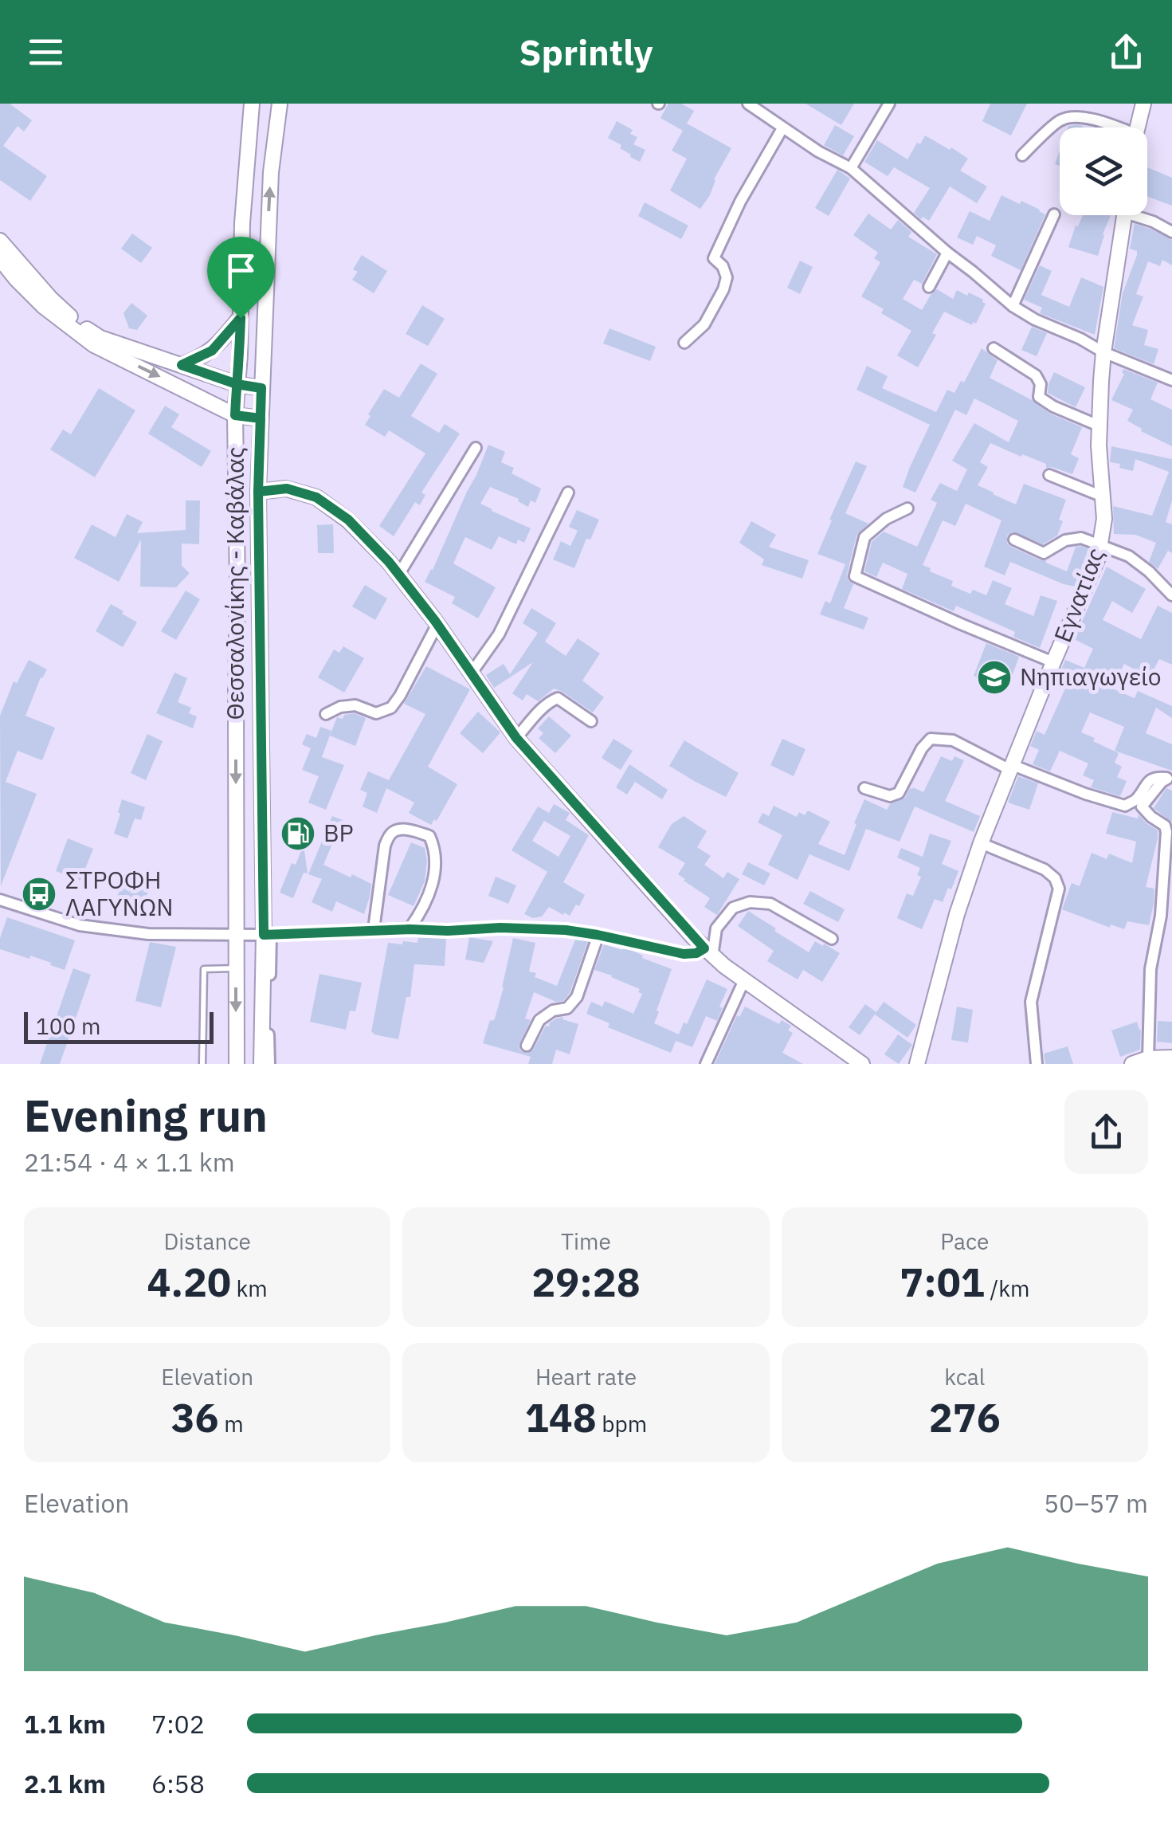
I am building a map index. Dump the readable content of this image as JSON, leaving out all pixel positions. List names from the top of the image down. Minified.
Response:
{"streets":{"main road":["Θεσσαλονίκης - Καβάλας","Εγνατίας"]},"places":{"school or university":["Νηπιαγωγείο"],"fuel station":["BP"],"bus stop":["ΣΤΡΟΦΗ ΛΑΓΥΝΩΝ"]},"scale_bar":"100 m","page":{"header":"Sprintly","scale":"100 m","heading":["Evening run","21:54 · 4 × 1.1 km"],"stats":[["Distance","4.20 km"],["Time","29:28"],["Pace","7:01 /km"],["Elevation","36 m"],["Heart rate","148 bpm"],["kcal","276"]],"chart":["Elevation","50–57 m"],"list":[{"name":"1.1 km","note":"7:02"},{"name":"2.1 km","note":"6:58"}]}}
